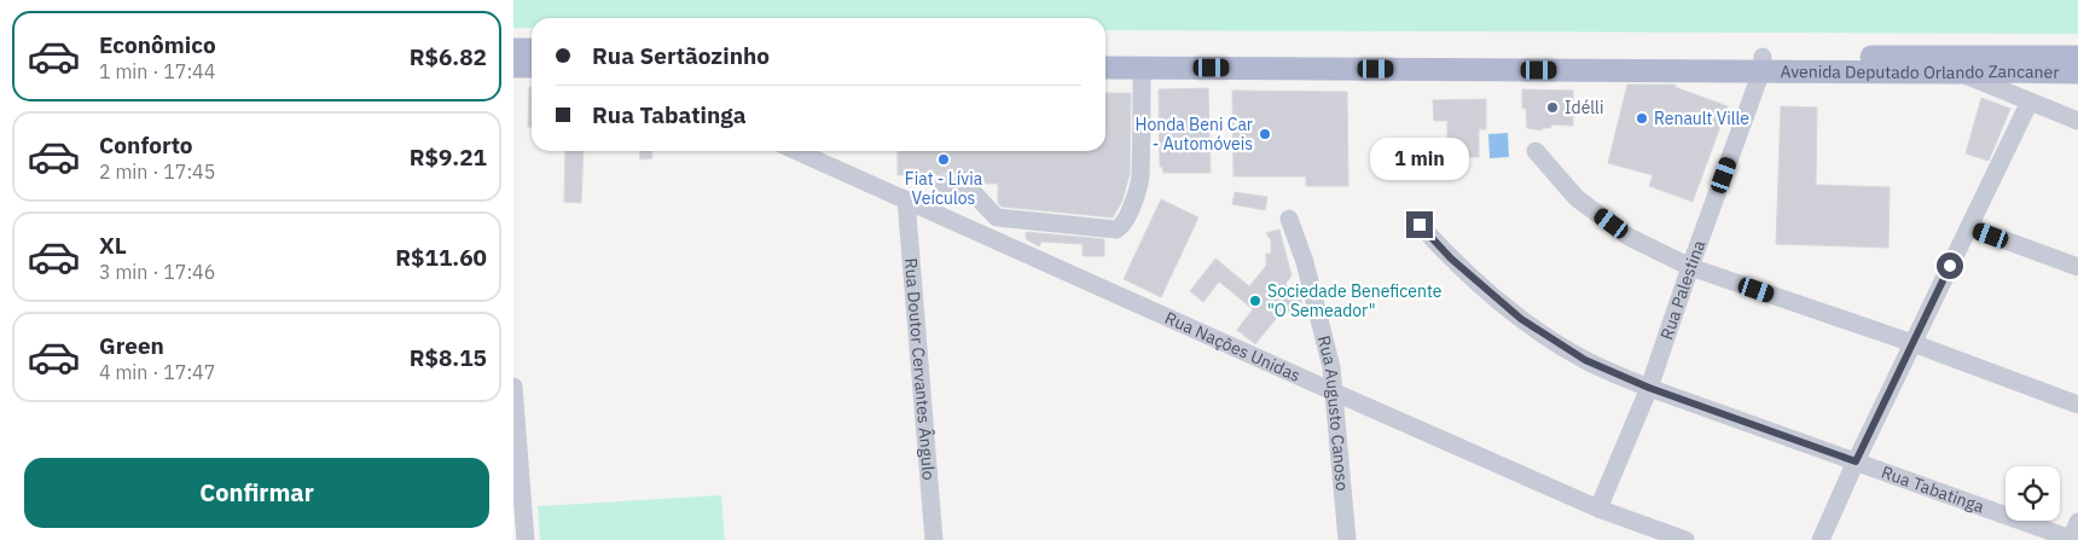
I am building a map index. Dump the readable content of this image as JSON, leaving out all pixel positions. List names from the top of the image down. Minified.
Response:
{"streets":{"main road":["Avenida Deputado Orlando Zancaner"],"street":["Rua Palestina","Rua Nações Unidas","Rua Doutor Cervantes Ângulo","Rua Augusto Canoso","Rua Tabatinga"]},"crossings":[["Avenida Deputado Orlando Zancaner","Rua Palestina"],["Rua Palestina","Rua Nações Unidas"],["Rua Palestina","Rua Tabatinga"],["Rua Nações Unidas","Rua Doutor Cervantes Ângulo"],["Rua Nações Unidas","Rua Augusto Canoso"]],"places":["Idélli","Renault Ville","Honda Beni Car - Automóveis","Fiat - Lívia Veículos","Sociedade Beneficente \"O Semeador\""],"page":{"list":[{"name":"Econômico","note":"1 min · 17:44","value":"R$6.82"},{"name":"Conforto","note":"2 min · 17:45","value":"R$9.21"},{"name":"XL","note":"3 min · 17:46","value":"R$11.60"},{"name":"Green","note":"4 min · 17:47","value":"R$8.15"}],"banner":["Rua Sertãozinho","Rua Tabatinga"],"bubble":"1 min","buttons":"Confirmar"}}
